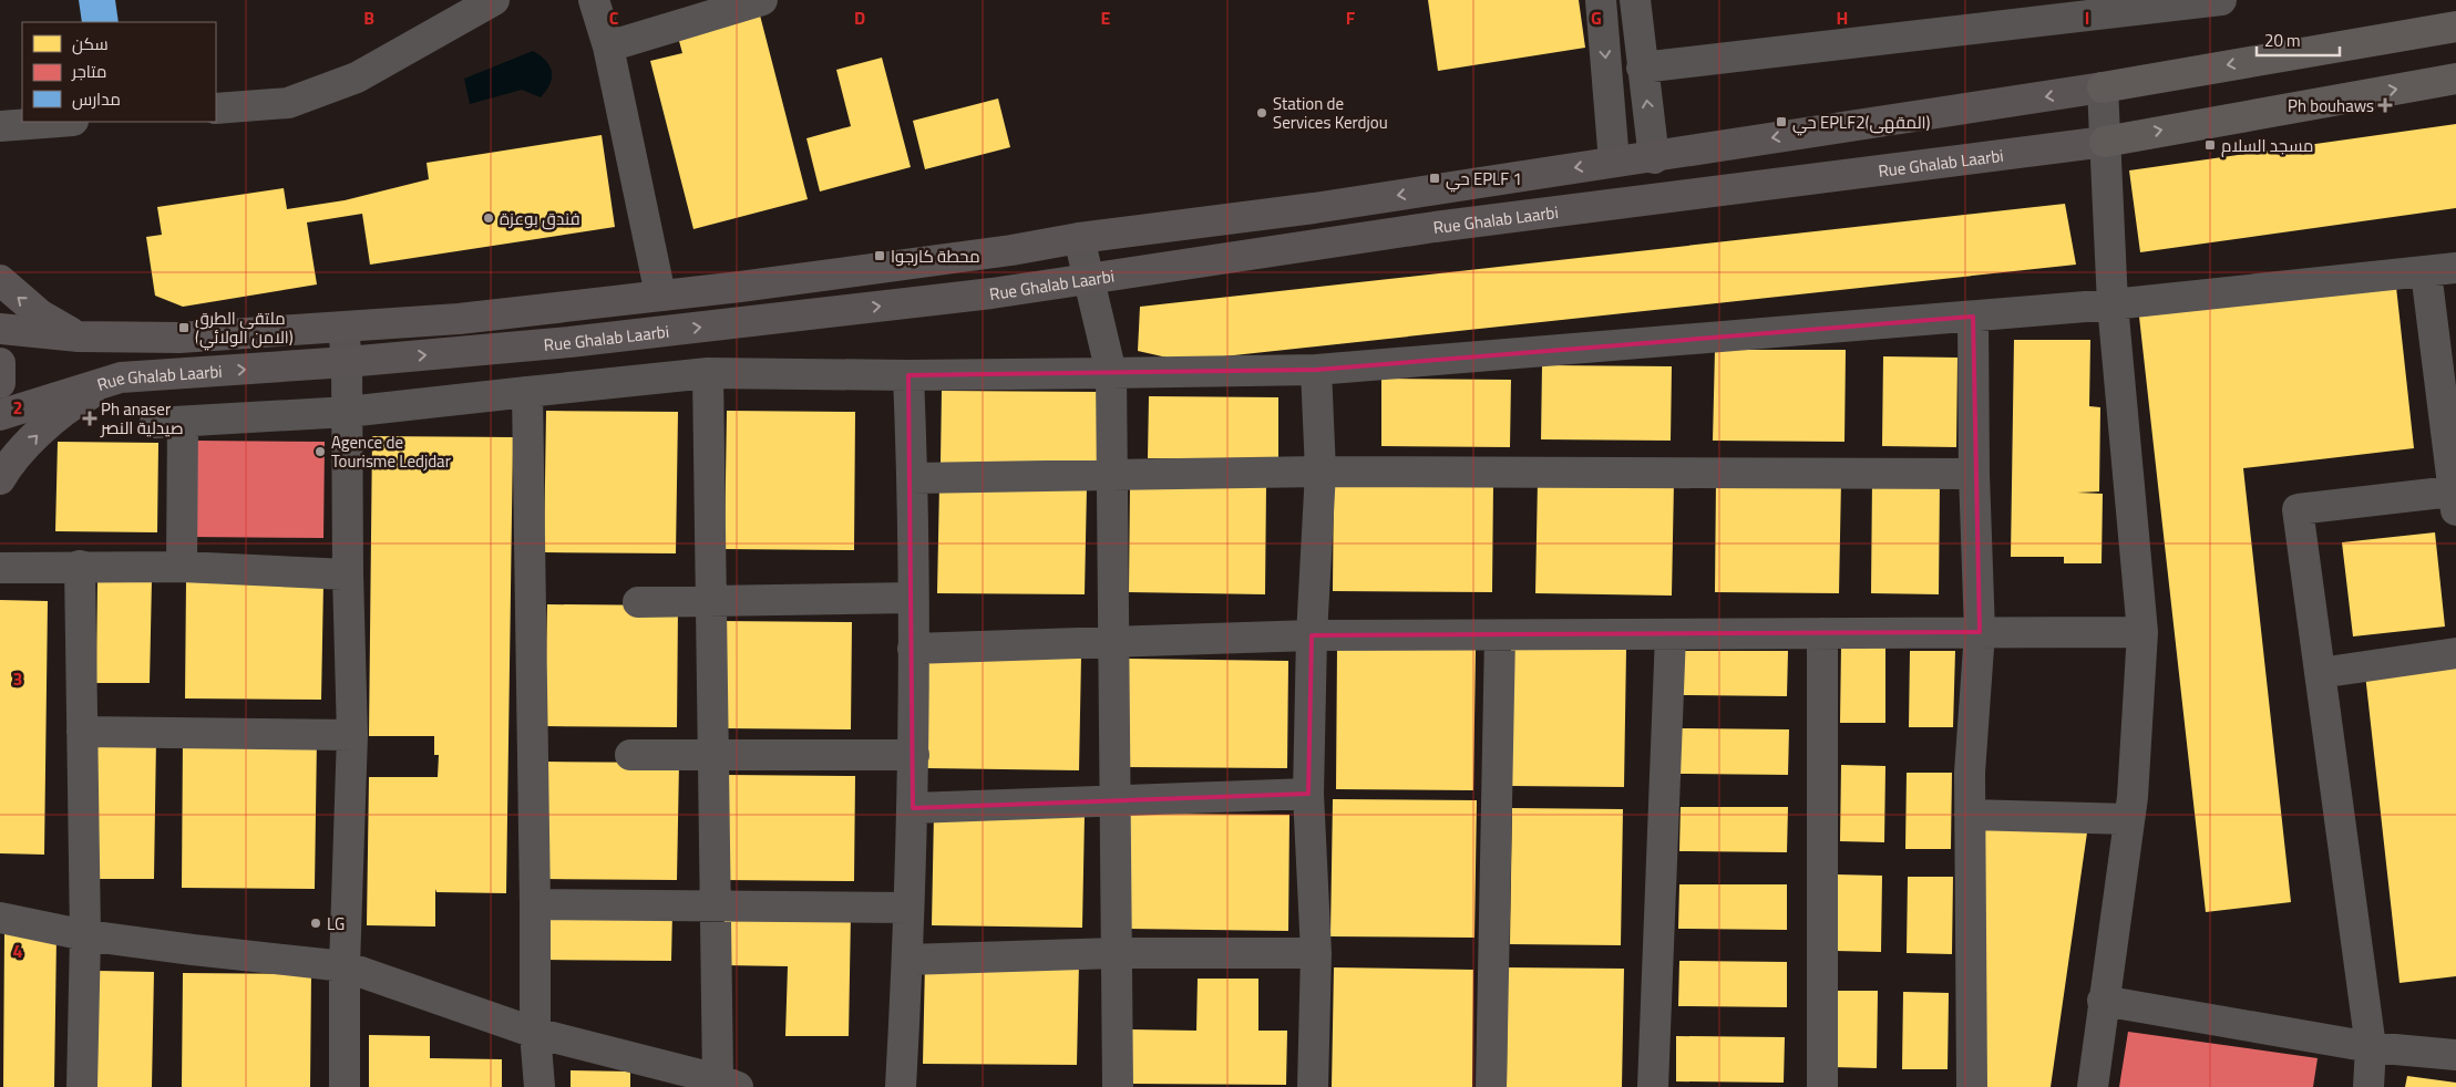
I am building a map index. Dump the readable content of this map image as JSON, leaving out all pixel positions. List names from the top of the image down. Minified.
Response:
{"streets":{"main road":["Rue Ghalab Laarbi"]},"places":{"health":["Ph bouhaws","Ph anaser صيدلية النصر"],"other":["Station de Services Kerdjou","فندق بوعزة","Agence de Tourisme Ledjdar","LG"],"transit":["حي EPLF2(المقهى)","مسجد السلام","حي EPLF 1","محطة كارجوا","ملتقى الطرق (الامن الولائي)"]},"legend":["سكن","متاجر","مدارس"],"scale_bar":"20 m","grid":{"columns":["B","C","D","E","F","G","H","I"],"rows":["2","3","4"]}}
